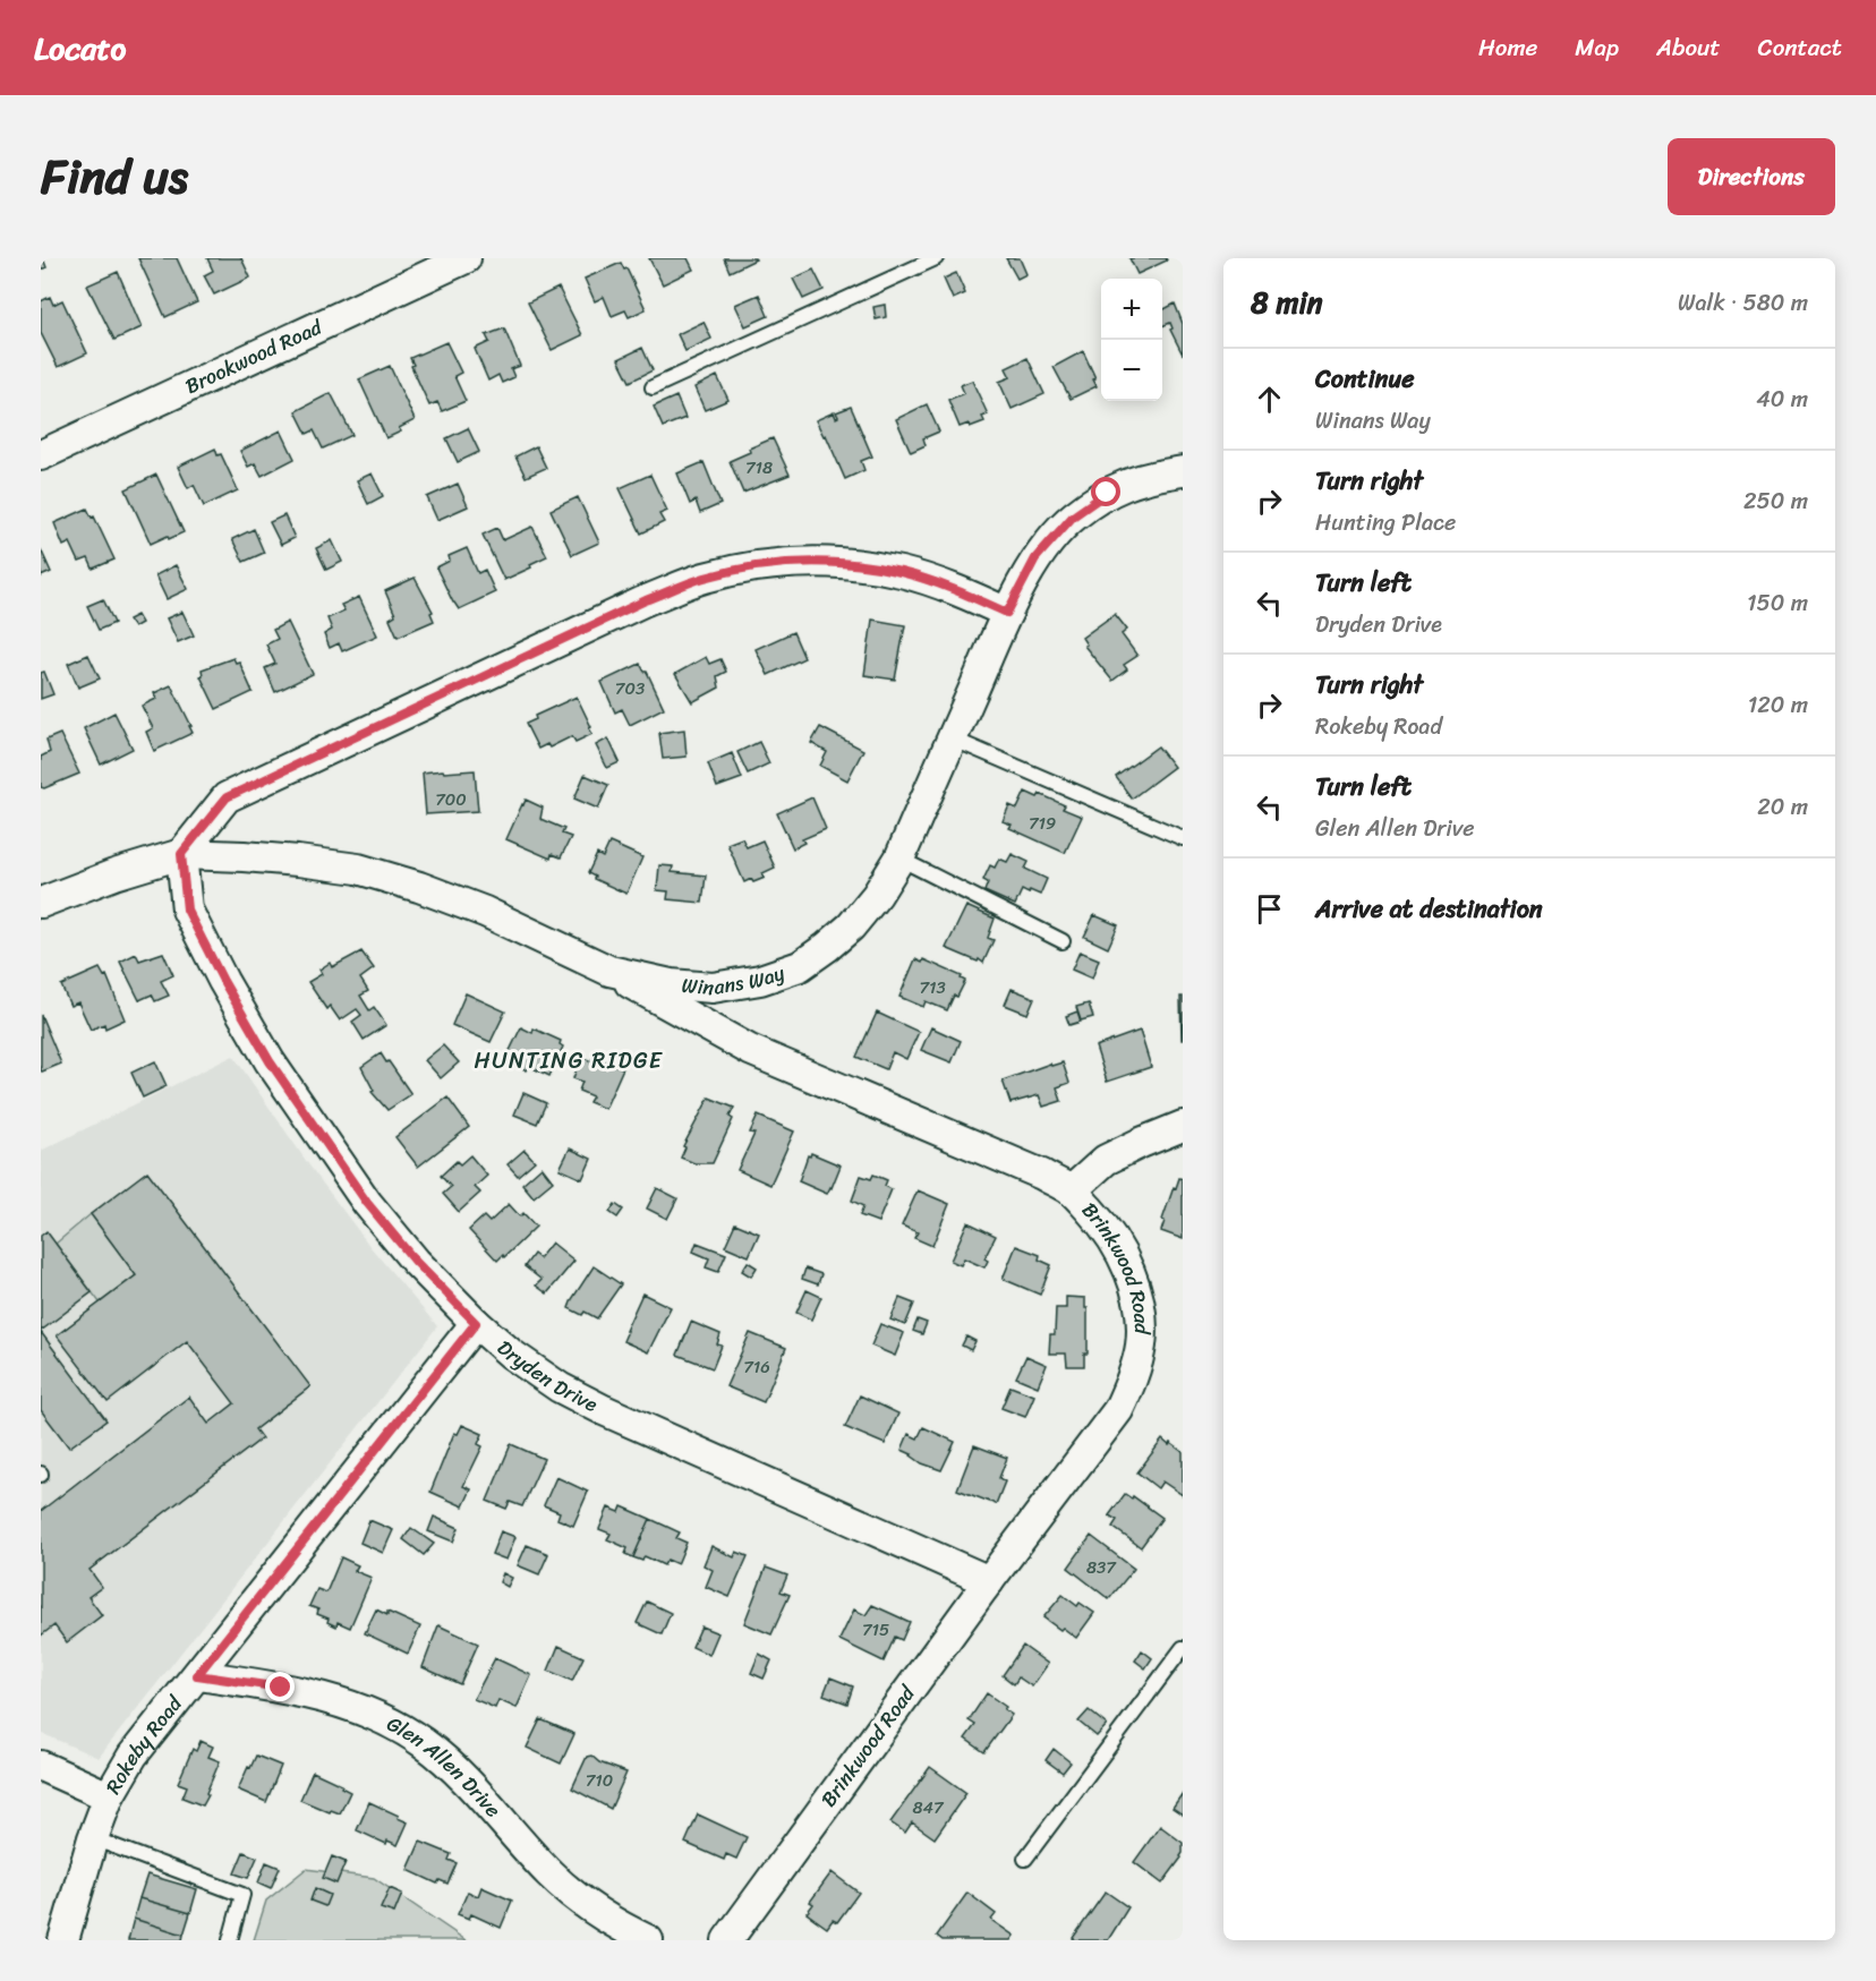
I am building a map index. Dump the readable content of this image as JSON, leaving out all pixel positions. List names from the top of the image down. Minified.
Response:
{"streets":{"street":["Brookwood Road","Winans Way","Brinkwood Road","Dryden Drive","Rokeby Road","Glen Allen Drive"]},"crossings":[["Winans Way","Brinkwood Road"],["Winans Way","Dryden Drive"],["Brinkwood Road","Dryden Drive"],["Dryden Drive","Rokeby Road"],["Rokeby Road","Glen Allen Drive"]],"districts":["HUNTING RIDGE"],"house_numbers":["718","703","700","719","713","716","837","715","710","847"],"page":{"header":"Locato","nav":["Home","Map","About","Contact"],"title":"Find us","buttons":"Directions","heading":["8 min","Walk · 580 m"],"map_buttons":["+","−"],"list":[["Continue","Winans Way","40 m"],["Turn right","Hunting Place","250 m"],["Turn left","Dryden Drive","150 m"],["Turn right","Rokeby Road","120 m"],["Turn left","Glen Allen Drive","20 m"],"Arrive at destination"]}}
